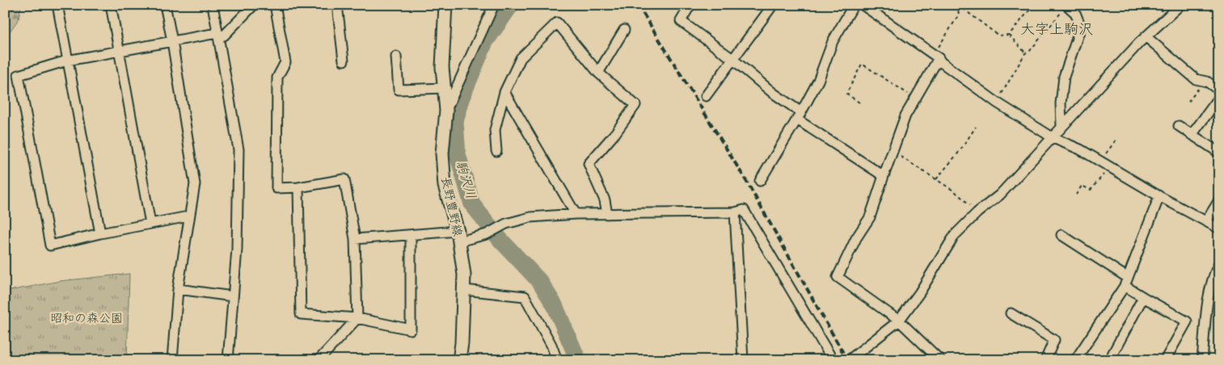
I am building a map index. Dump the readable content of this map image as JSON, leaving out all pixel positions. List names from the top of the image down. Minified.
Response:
{"streets":{"main road":["長野豊野線"]},"districts":["大字上駒沢"],"water":["駒沢川"],"parks":["昭和の森公園"]}
